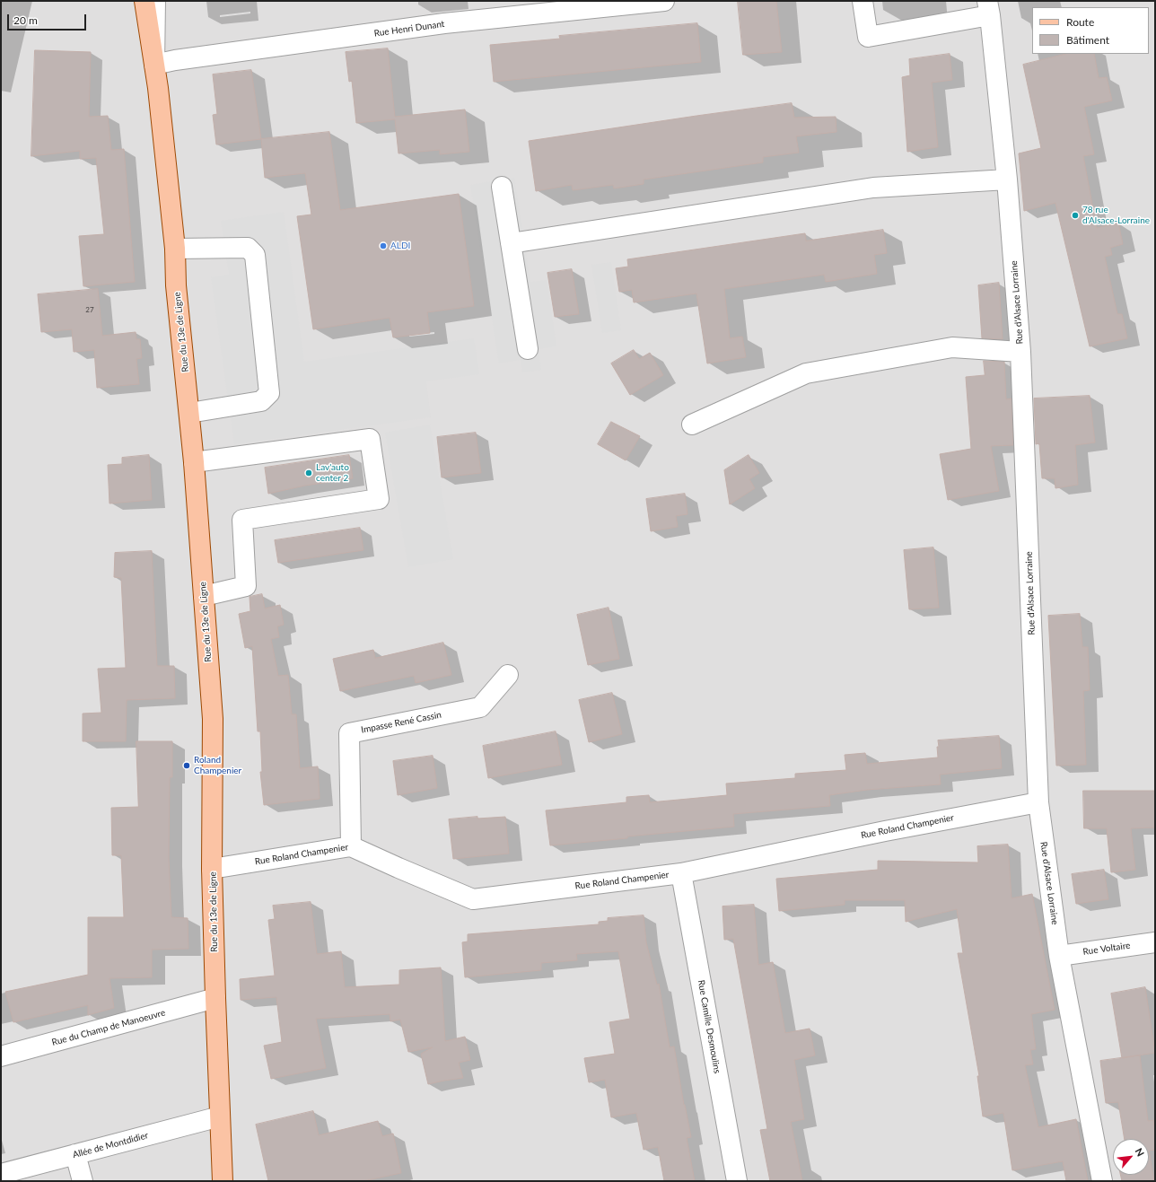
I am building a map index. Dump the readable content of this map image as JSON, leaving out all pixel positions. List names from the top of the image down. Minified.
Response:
{"streets":{"main road":["Rue du 13e de Ligne"],"street":["Rue Henri Dunant","Rue d'Alsace Lorraine","Impasse René Cassin","Rue Roland Champenier","Rue Voltaire","Rue Camille Desmoulins","Rue du Champ de Manoeuvre","Allée de Montdidier"]},"crossings":[["Rue Henri Dunant","Rue du 13e de Ligne"],["Rue d'Alsace Lorraine","Rue Roland Champenier"],["Rue d'Alsace Lorraine","Rue Voltaire"],["Rue du 13e de Ligne","Rue Roland Champenier"],["Rue du 13e de Ligne","Rue du Champ de Manoeuvre"],["Rue du 13e de Ligne","Allée de Montdidier"],["Impasse René Cassin","Rue Roland Champenier"],["Rue Roland Champenier","Rue Camille Desmoulins"]],"places":["78 rue d'Alsace-Lorraine","ALDI","Lav'auto center 2","Roland Champenier"],"house_numbers":["27"],"legend":["Route","Bâtiment"],"scale_bar":"20 m","north":"top right"}
